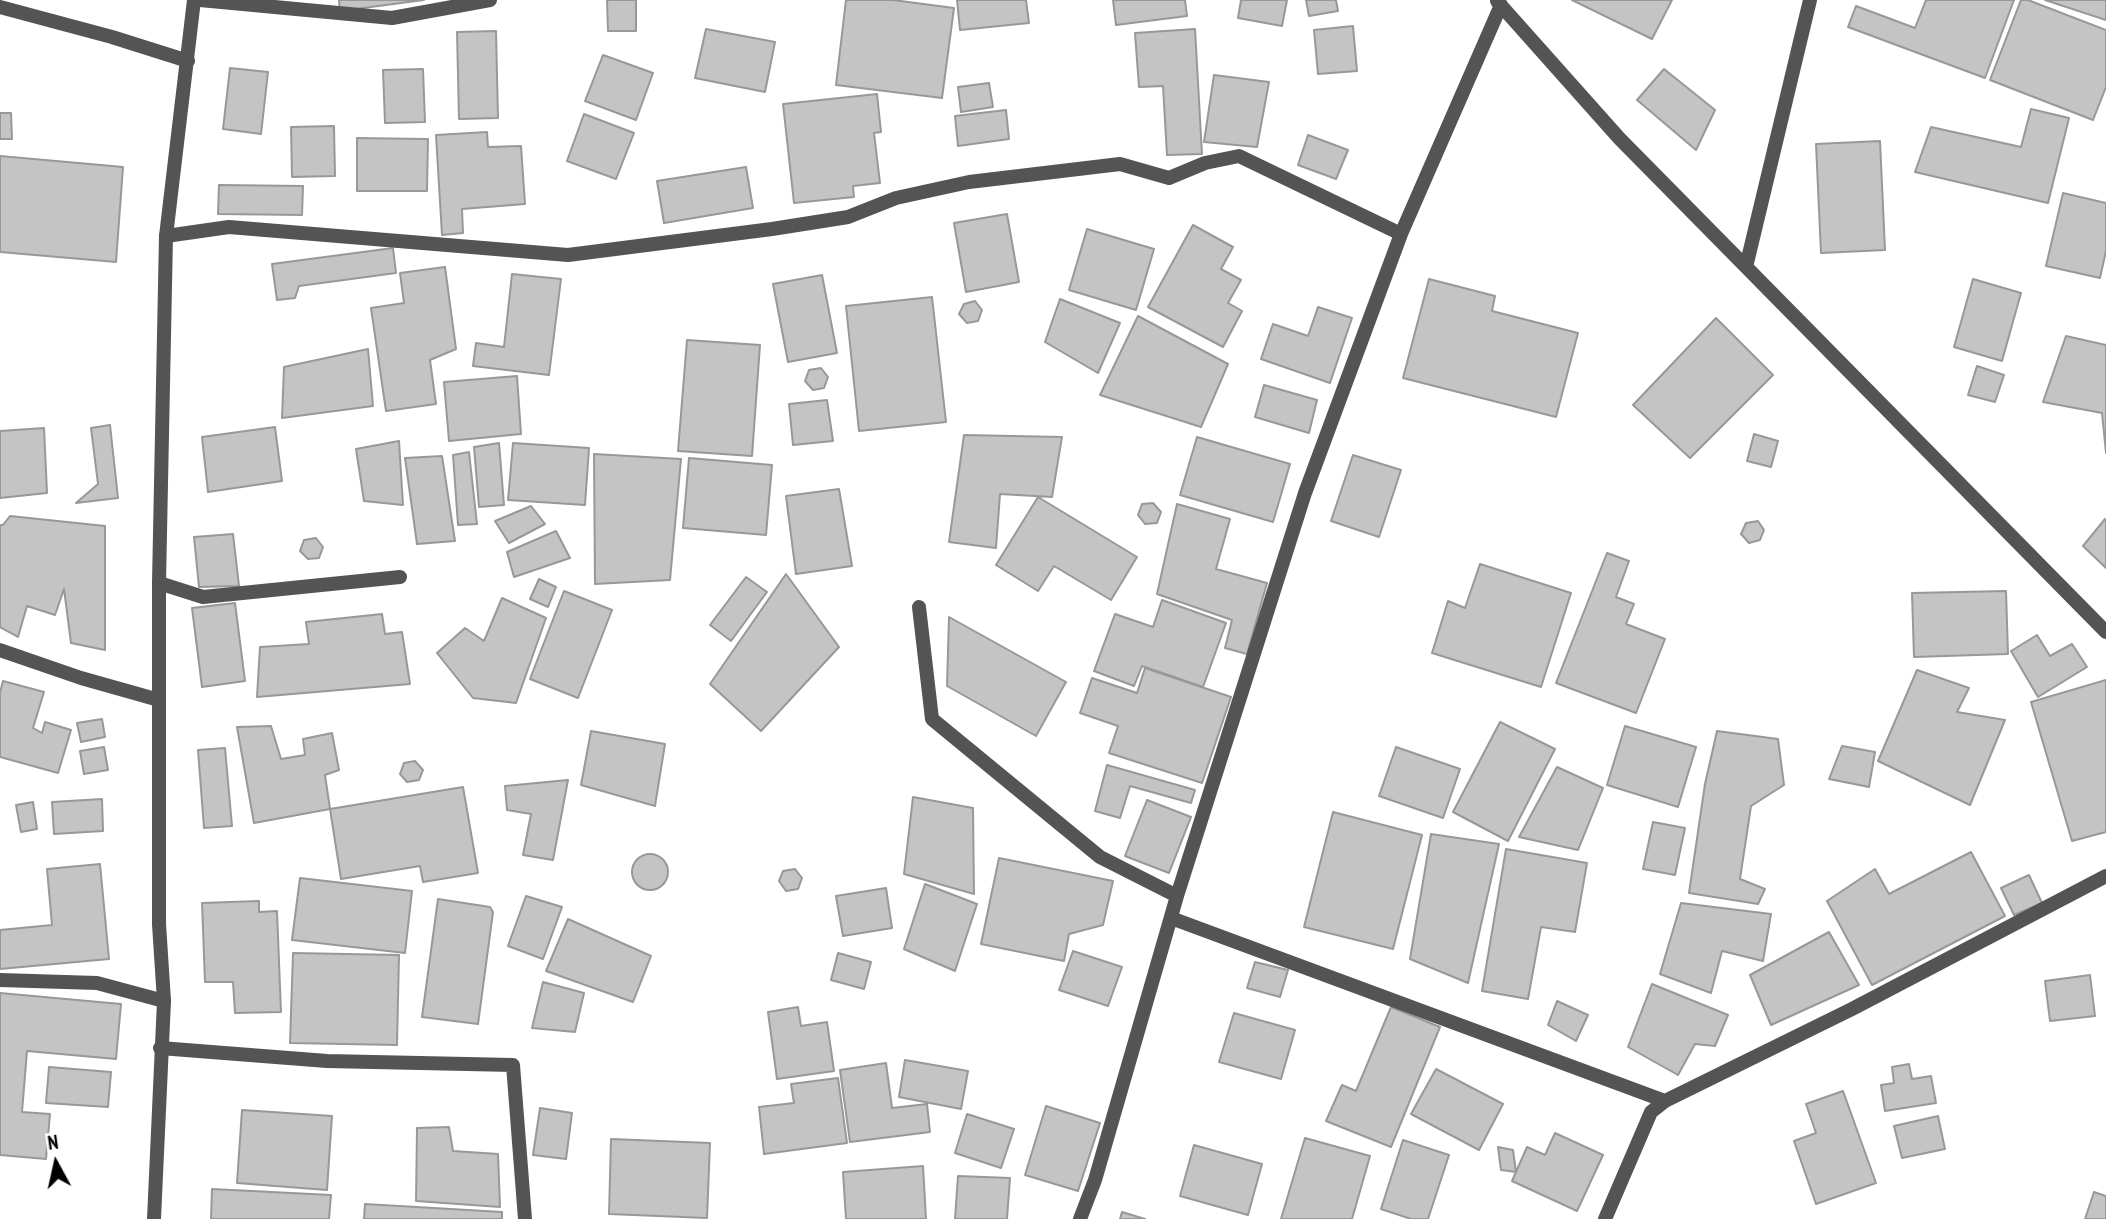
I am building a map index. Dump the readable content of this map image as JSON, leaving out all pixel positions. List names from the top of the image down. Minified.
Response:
{"north":"top"}
